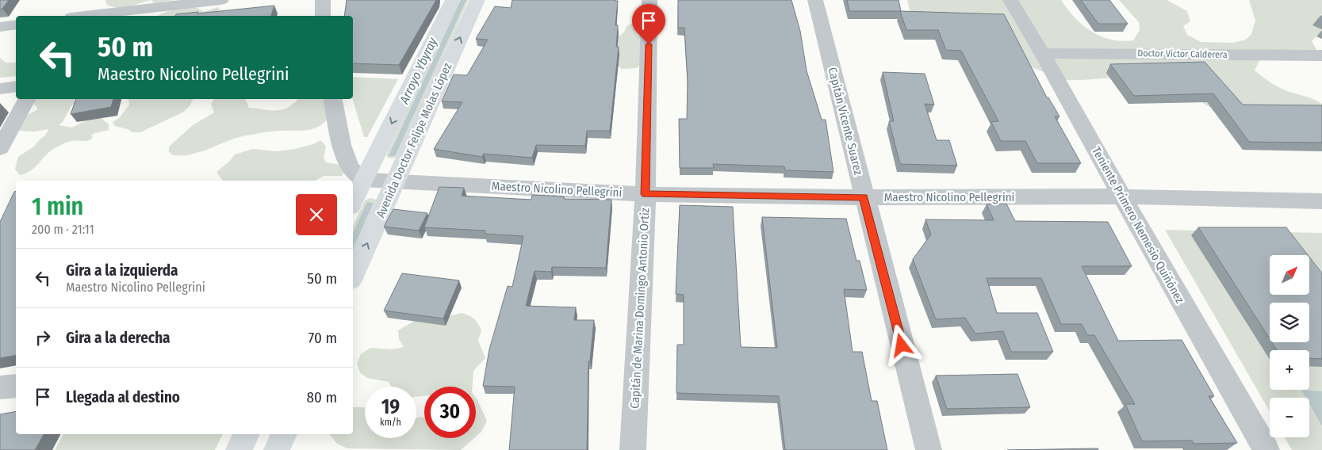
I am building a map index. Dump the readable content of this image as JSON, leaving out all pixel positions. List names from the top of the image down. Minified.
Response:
{"streets":{"main road":["Avenida Doctor Felipe Molas López"],"street":["Doctor Victor Calderera","Capitán Vicente Suarez","Maestro Nicolino Pellegrini","Teniente Primero Nemesio Quiñónez","Capitán de Marina Domingo Antonio Ortiz"]},"crossings":[["Doctor Victor Calderera","Teniente Primero Nemesio Quiñónez"],["Capitán Vicente Suarez","Maestro Nicolino Pellegrini"],["Avenida Doctor Felipe Molas López","Maestro Nicolino Pellegrini"],["Maestro Nicolino Pellegrini","Teniente Primero Nemesio Quiñónez"],["Maestro Nicolino Pellegrini","Capitán de Marina Domingo Antonio Ortiz"]],"water":["Arroyo Ybyray"],"north":"top right","page":{"turn":["50 m","Maestro Nicolino Pellegrini"],"heading":["1 min","200 m · 21:11"],"list":[{"name":"Gira a la izquierda","note":"Maestro Nicolino Pellegrini","value":"50 m"},{"name":"Gira a la derecha","value":"70 m"},{"name":"Llegada al destino","value":"80 m"}],"map_buttons":["+","−"],"speed":"19 km/h","limit":"30"}}
